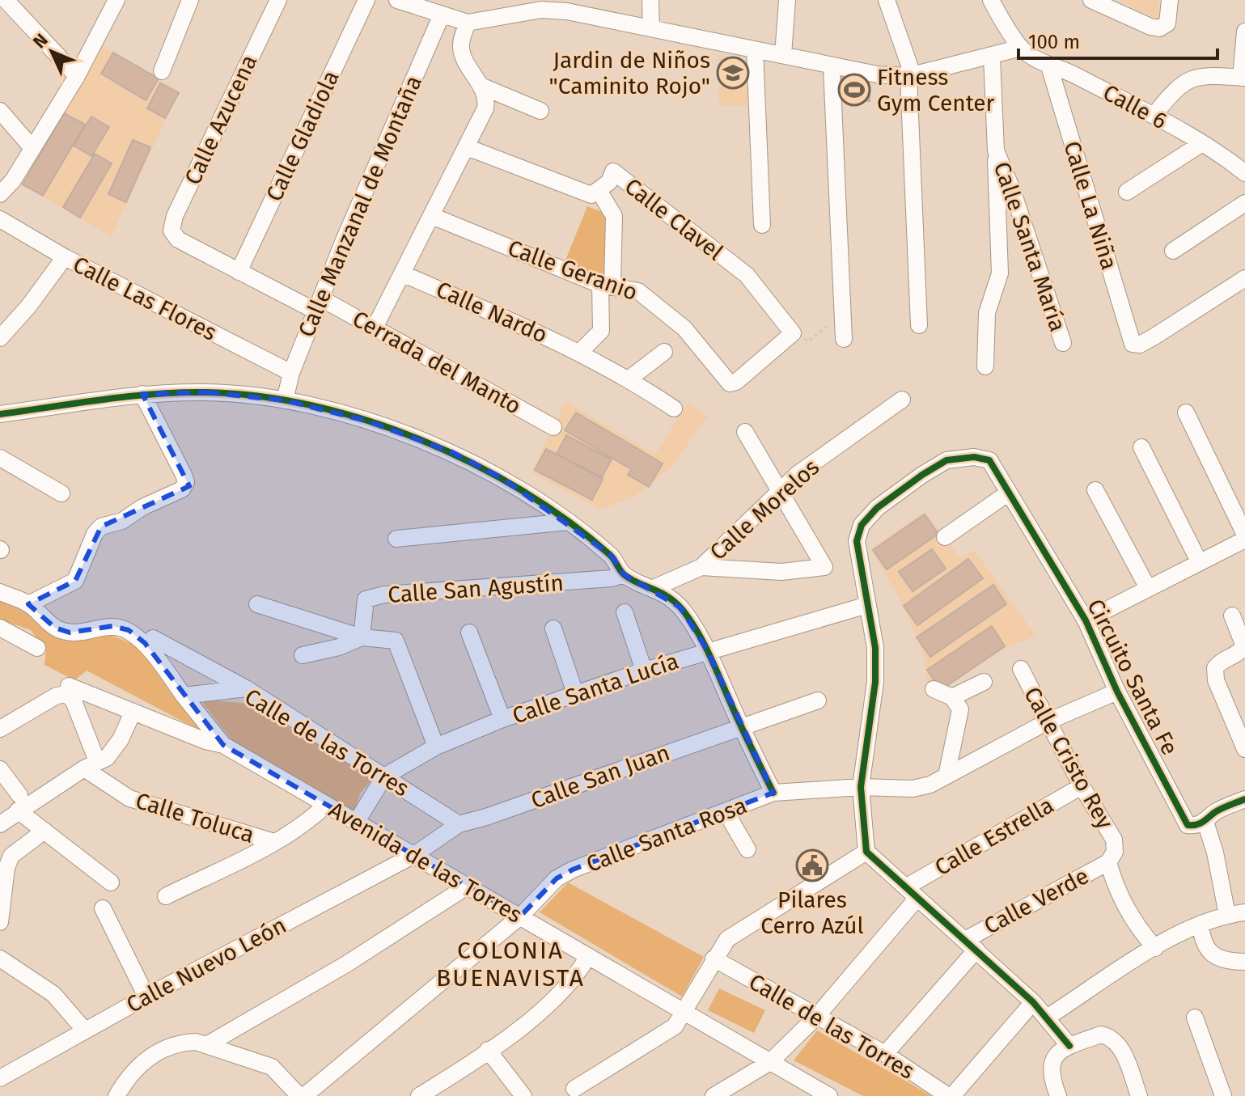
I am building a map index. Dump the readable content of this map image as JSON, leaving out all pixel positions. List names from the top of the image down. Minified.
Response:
{"streets":{"street":["Calle 6","Calle Azucena","Calle Gladiola","Calle La Niña","Calle Manzanal de Montaña","Calle Clavel","Calle Santa María","Calle Geranio","Calle Las Flores","Calle Nardo","Cerrada del Manto","Calle Morelos","Calle San Agustín","Circuito Santa Fe","Calle Santa Lucía","Calle de las Torres","Calle Cristo Rey","Calle San Juan","Calle Toluca","Calle Santa Rosa","Calle Estrella","Avenida de las Torres","Calle Verde","Calle Nuevo León"]},"crossings":[["Calle 6","Calle La Niña"],["Calle Azucena","Cerrada del Manto"],["Calle Gladiola","Cerrada del Manto"],["Calle Manzanal de Montaña","Calle Las Flores"],["Calle Manzanal de Montaña","Cerrada del Manto"],["Calle Clavel","Calle Geranio"],["Calle San Agustín","Calle Santa Lucía"],["Circuito Santa Fe","Calle Santa Lucía"],["Circuito Santa Fe","Calle Santa Rosa"],["Calle Santa Lucía","Calle de las Torres"],["Calle Santa Lucía","Avenida de las Torres"],["Calle de las Torres","Calle San Juan"],["Calle de las Torres","Calle Estrella"],["Calle de las Torres","Avenida de las Torres"],["Calle de las Torres","Calle Verde"],["Calle Cristo Rey","Calle Santa Rosa"],["Calle Cristo Rey","Calle Estrella"],["Calle Cristo Rey","Calle Verde"],["Calle San Juan","Avenida de las Torres"],["Calle San Juan","Calle Nuevo León"],["Calle Santa Rosa","Avenida de las Torres"],["Calle Estrella","Avenida de las Torres"],["Avenida de las Torres","Calle Nuevo León"]],"districts":["COLONIA BUENAVISTA"],"places":{"school or university":["Jardin de Niños \"Caminito Rojo\""],"sports":["Fitness Gym Center"],"public building":["Pilares Cerro Azúl"]},"scale_bar":"100 m","north":"top left"}
